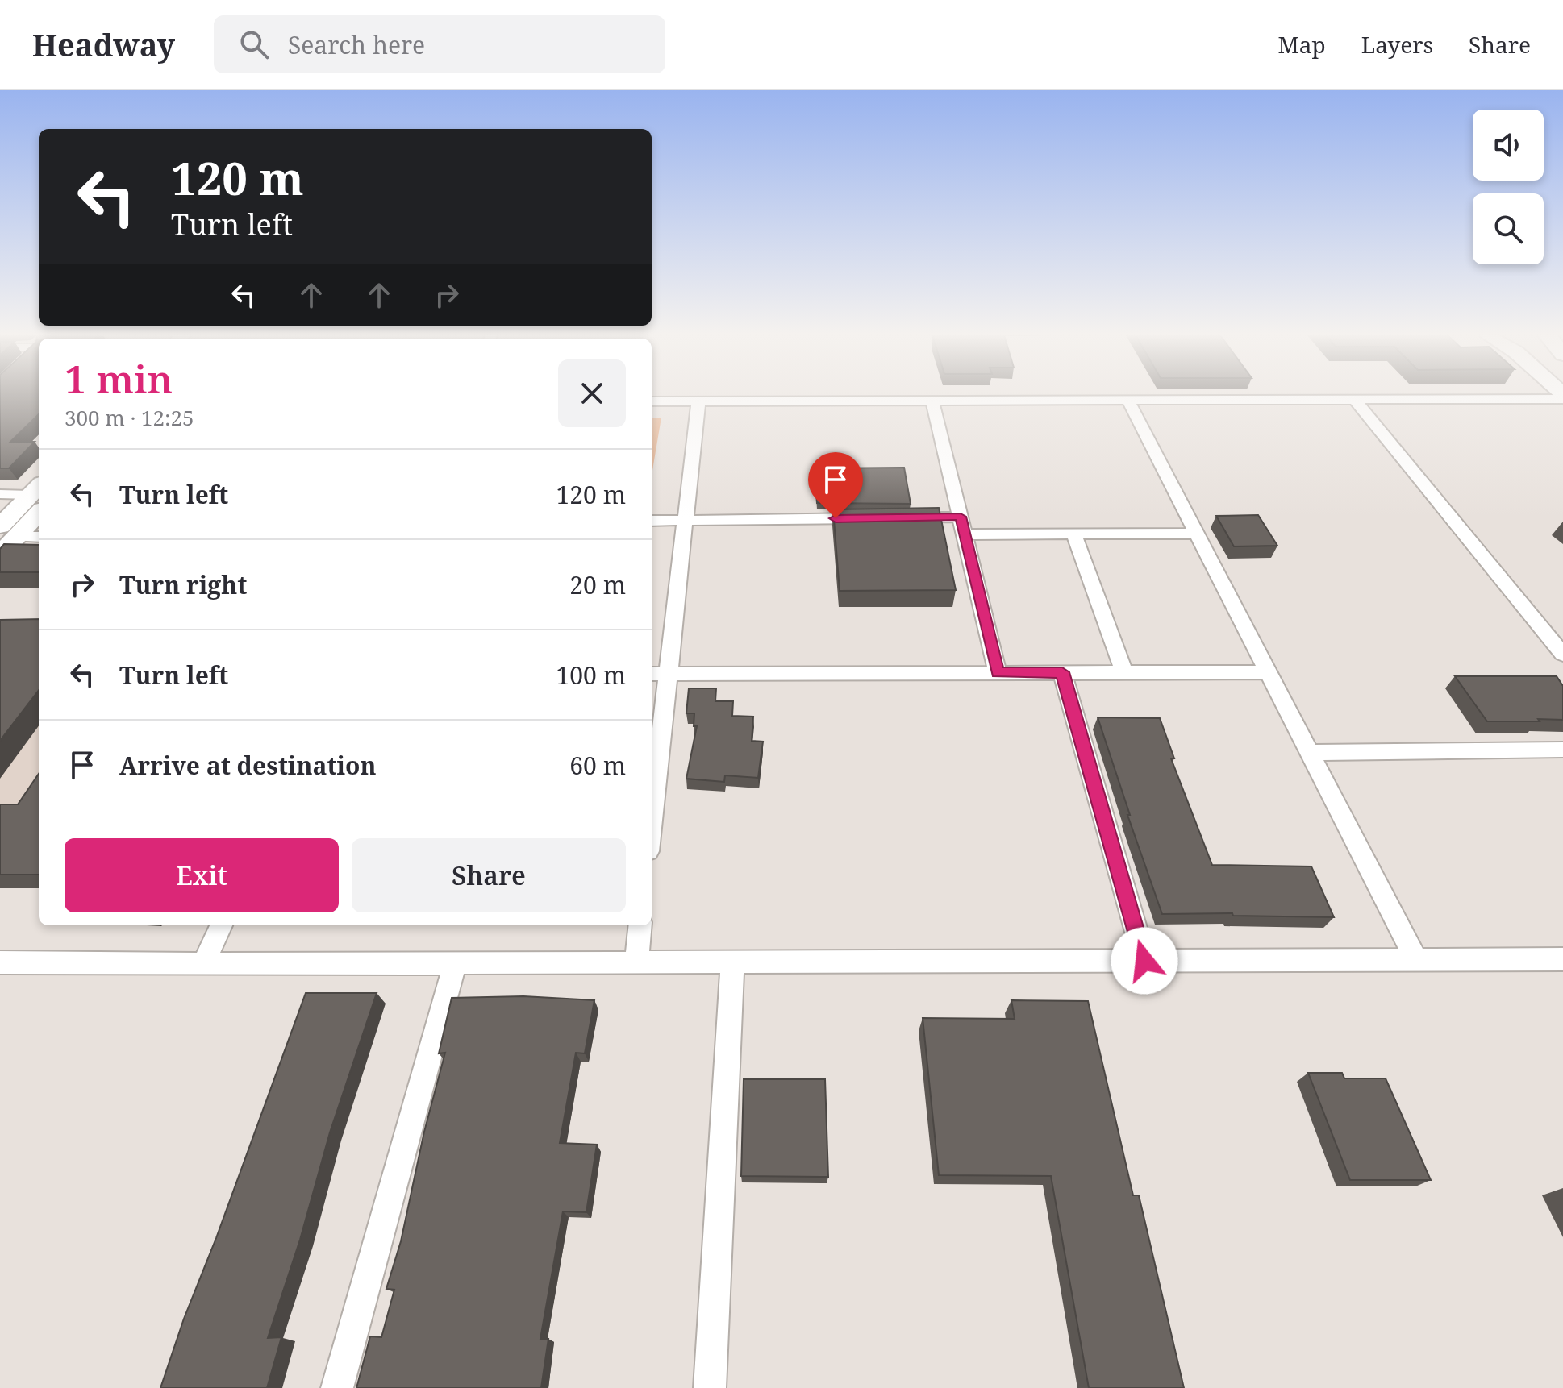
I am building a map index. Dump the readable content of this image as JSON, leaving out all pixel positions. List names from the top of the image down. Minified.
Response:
{"page":{"header":"Headway","search":"Search here","nav":["Map","Layers","Share"],"turn":["120 m","Turn left"],"heading":["1 min","300 m · 12:25"],"list":[{"name":"Turn left","value":"120 m"},{"name":"Turn right","value":"20 m"},{"name":"Turn left","value":"100 m"},{"name":"Arrive at destination","value":"60 m"}],"buttons":["Exit","Share"]}}
